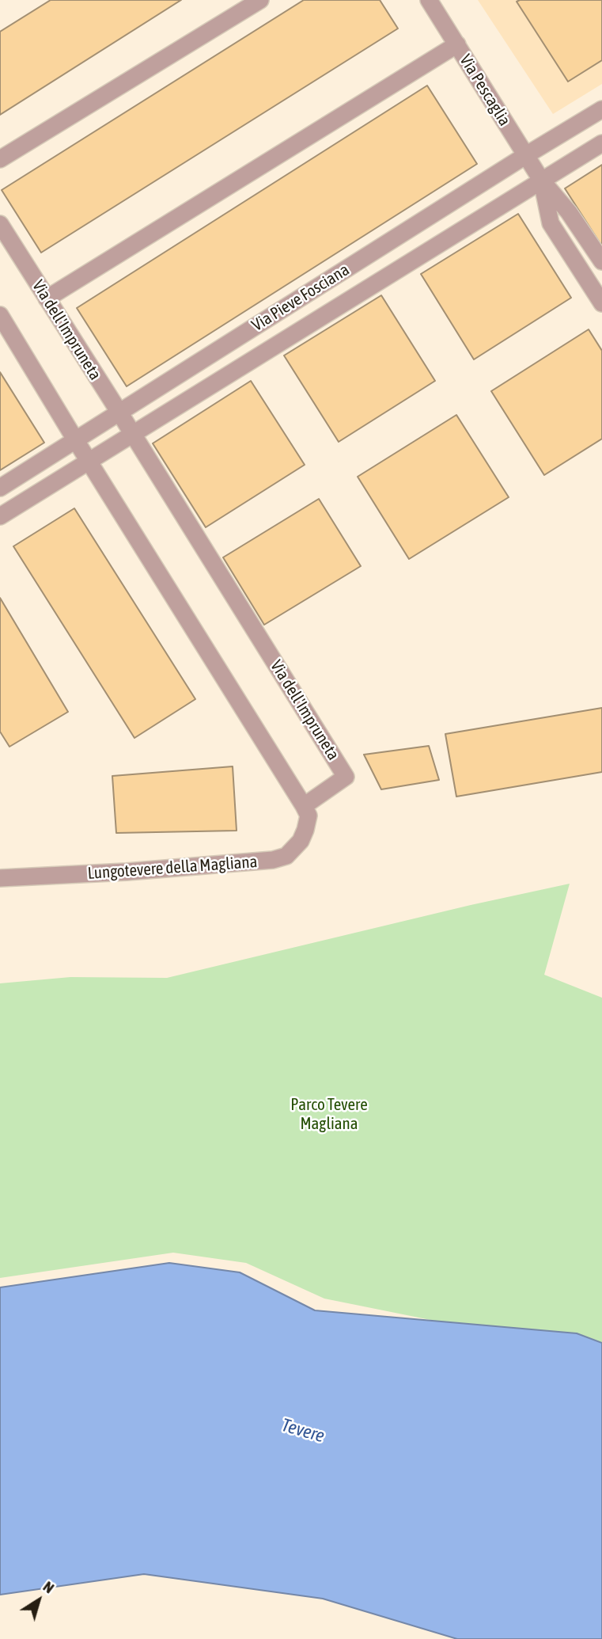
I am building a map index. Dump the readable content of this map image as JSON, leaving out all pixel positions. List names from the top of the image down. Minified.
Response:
{"streets":{"street":["Via Pescaglia","Via Pieve Fosciana","Via dell'Impruneta","Lungotevere della Magliana"]},"crossings":[["Via Pescaglia","Via Pieve Fosciana"],["Via Pieve Fosciana","Via dell'Impruneta"],["Via dell'Impruneta","Lungotevere della Magliana"]],"water":["Tevere"],"parks":["Parco Tevere Magliana"],"north":"top right"}
